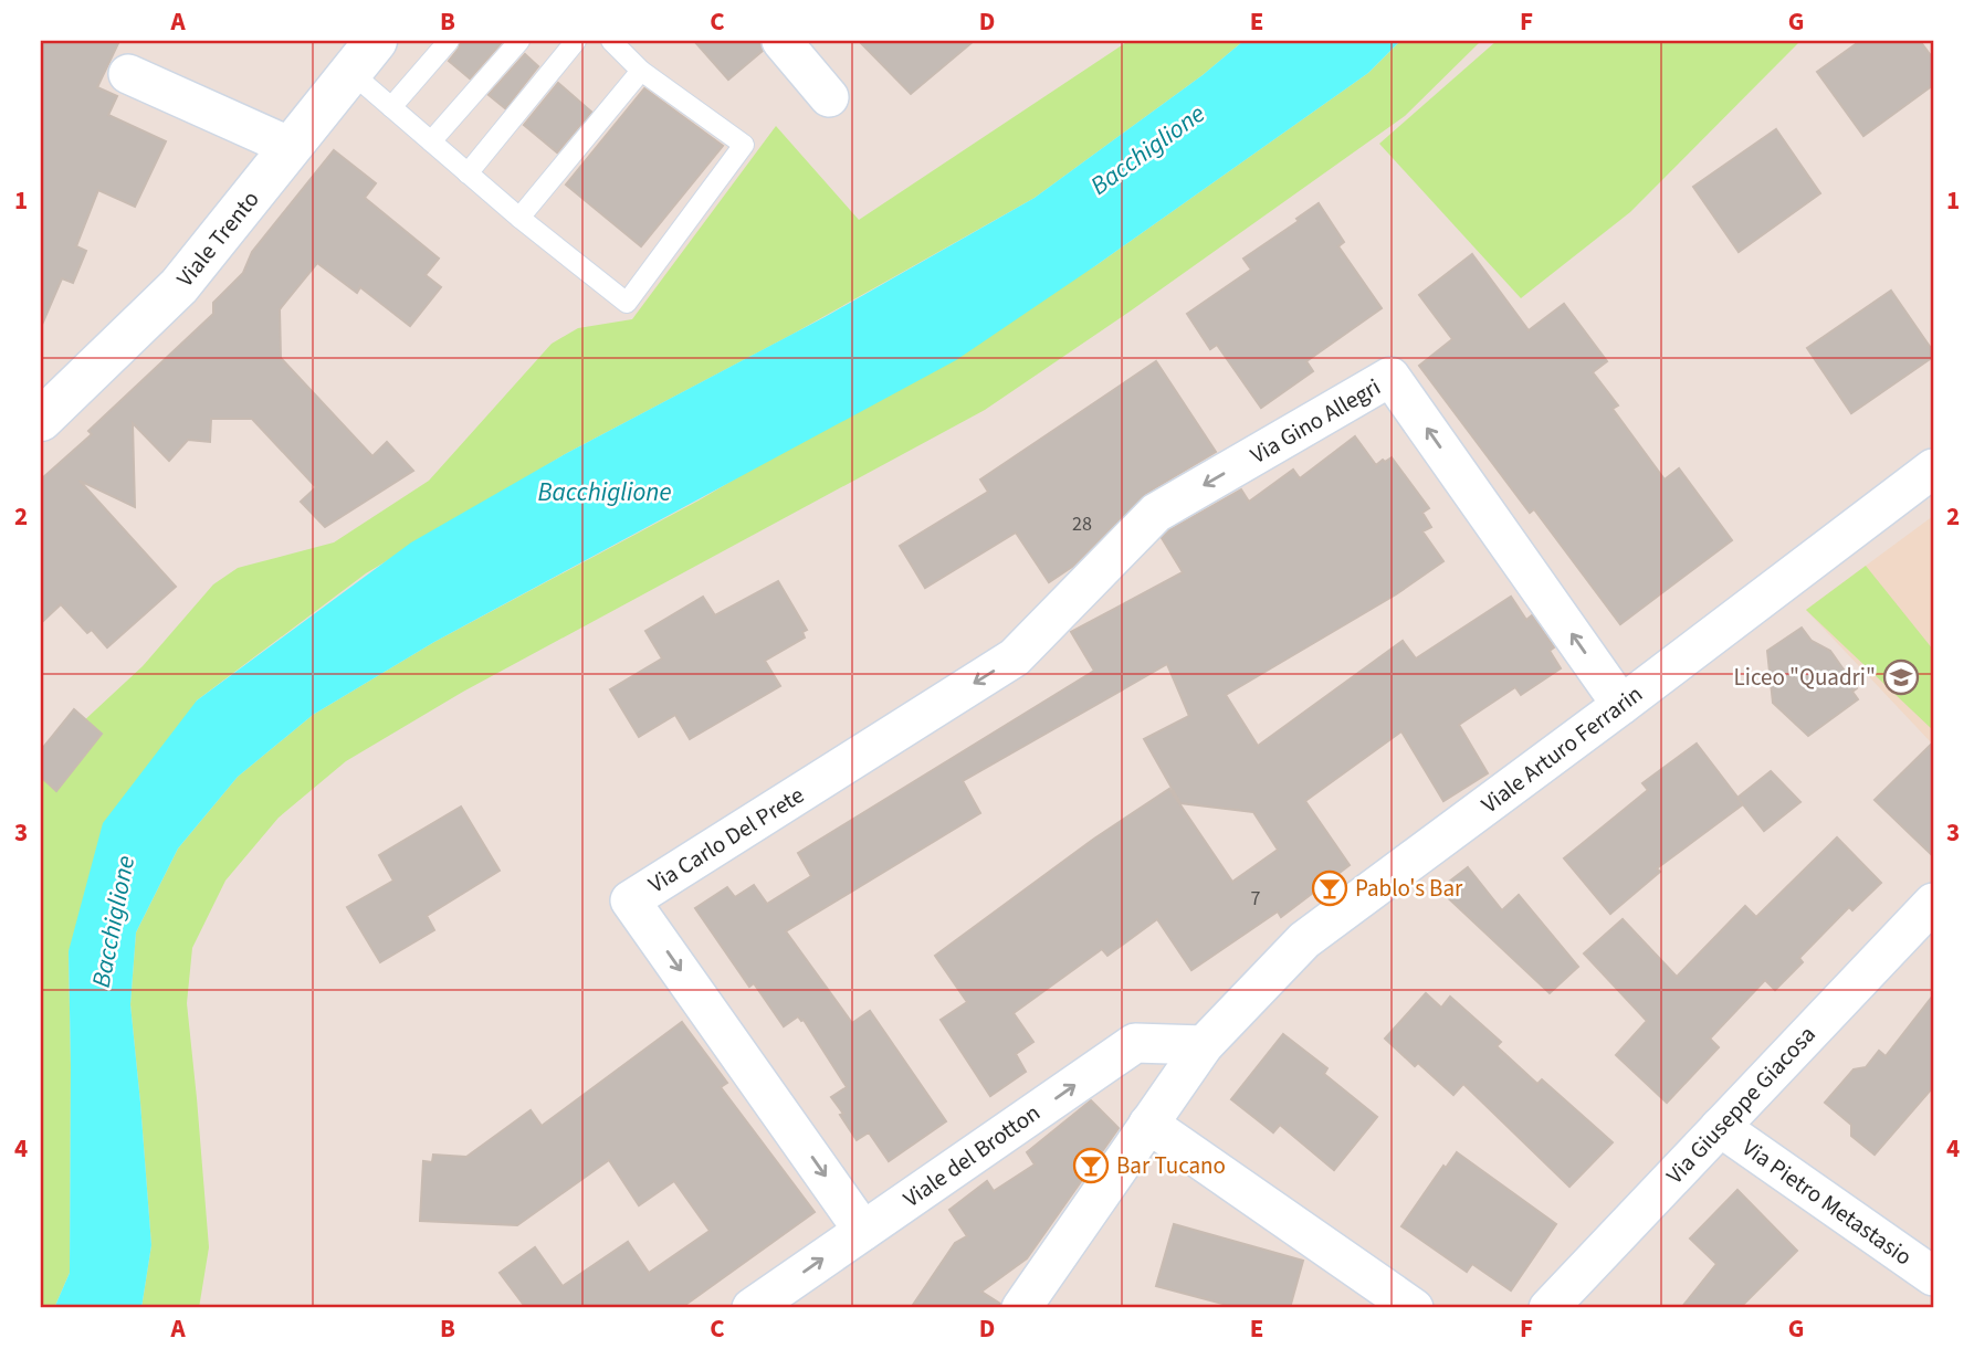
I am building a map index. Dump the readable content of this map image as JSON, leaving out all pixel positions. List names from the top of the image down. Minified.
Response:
{"streets":{"main road":["Viale Trento"],"street":["Via Gino Allegri","Viale Arturo Ferrarin","Via Carlo Del Prete","Via Giuseppe Giacosa","Viale del Brotton","Via Pietro Metastasio"]},"crossings":[["Via Gino Allegri","Viale Arturo Ferrarin"],["Via Gino Allegri","Via Carlo Del Prete"],["Viale Arturo Ferrarin","Viale del Brotton"],["Via Carlo Del Prete","Viale del Brotton"],["Via Giuseppe Giacosa","Via Pietro Metastasio"]],"one_way":["Viale del Brotton"],"water":["Bacchiglione"],"places":{"school or university":["Liceo \"Quadri\""],"bar":["Pablo's Bar","Bar Tucano"]},"house_numbers":["28","7"],"grid":{"columns":["A","B","C","D","E","F","G"],"rows":["1","2","3","4"]}}
